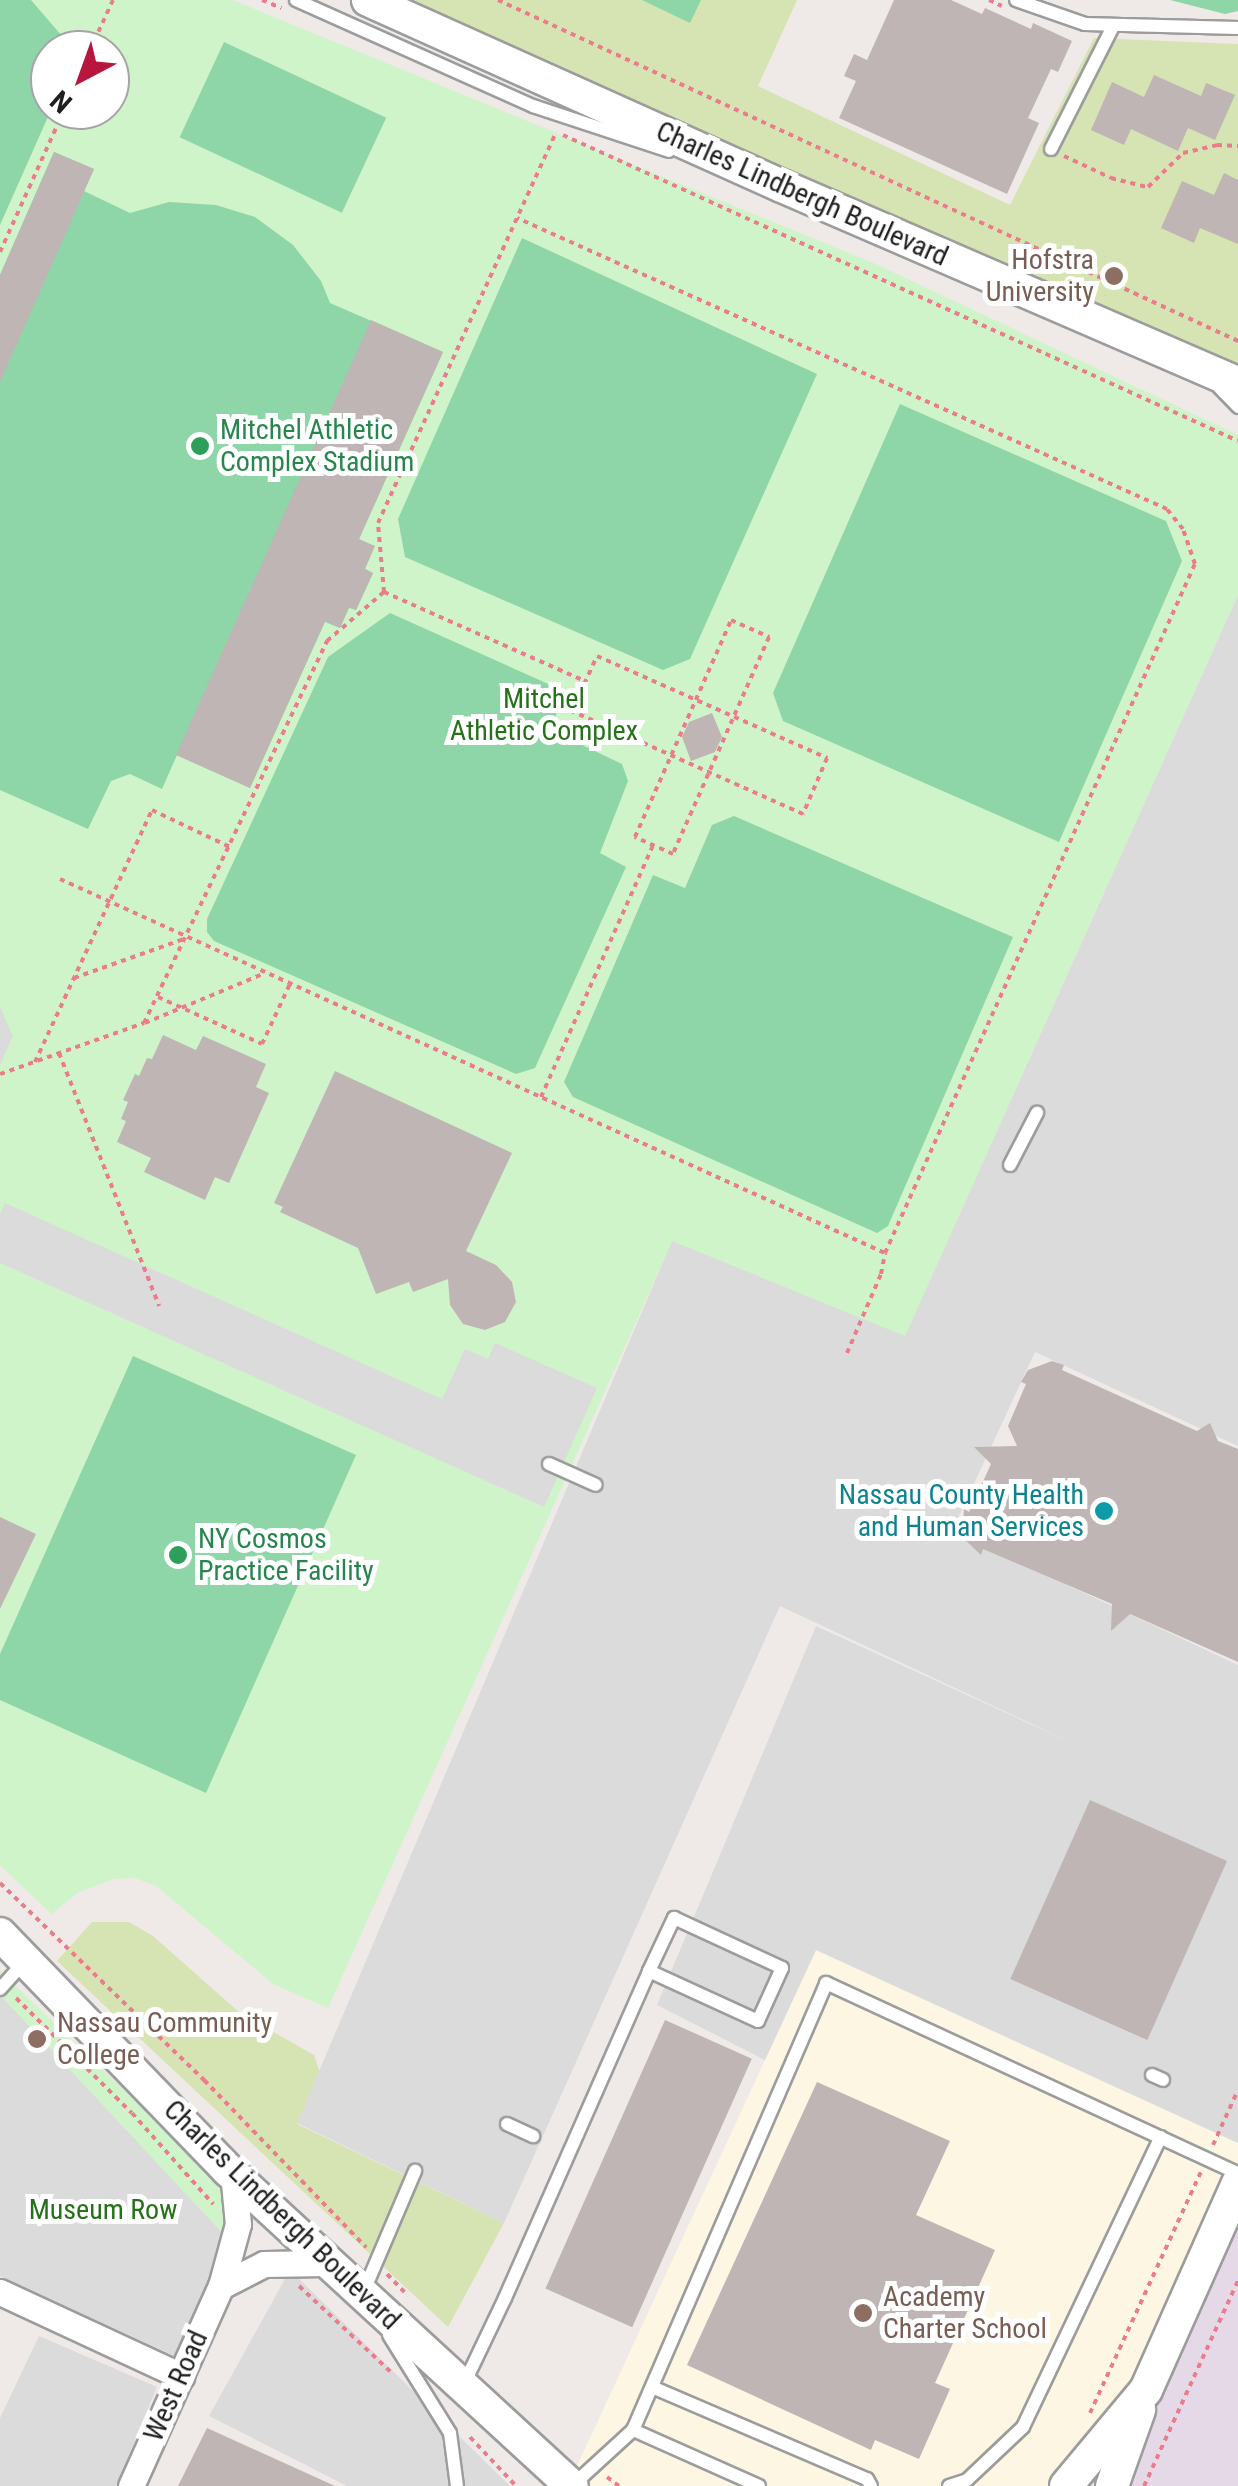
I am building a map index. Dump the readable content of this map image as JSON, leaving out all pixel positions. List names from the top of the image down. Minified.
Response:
{"streets":{"street":["Charles Lindbergh Boulevard","West Road"]},"crossings":[["Charles Lindbergh Boulevard","West Road"]],"parks":["Mitchel Athletic Complex","Museum Row"],"places":["Hofstra University","Mitchel Athletic Complex Stadium","Nassau County Health and Human Services","NY Cosmos Practice Facility","Nassau Community College","Academy Charter School"],"north":"bottom left"}
